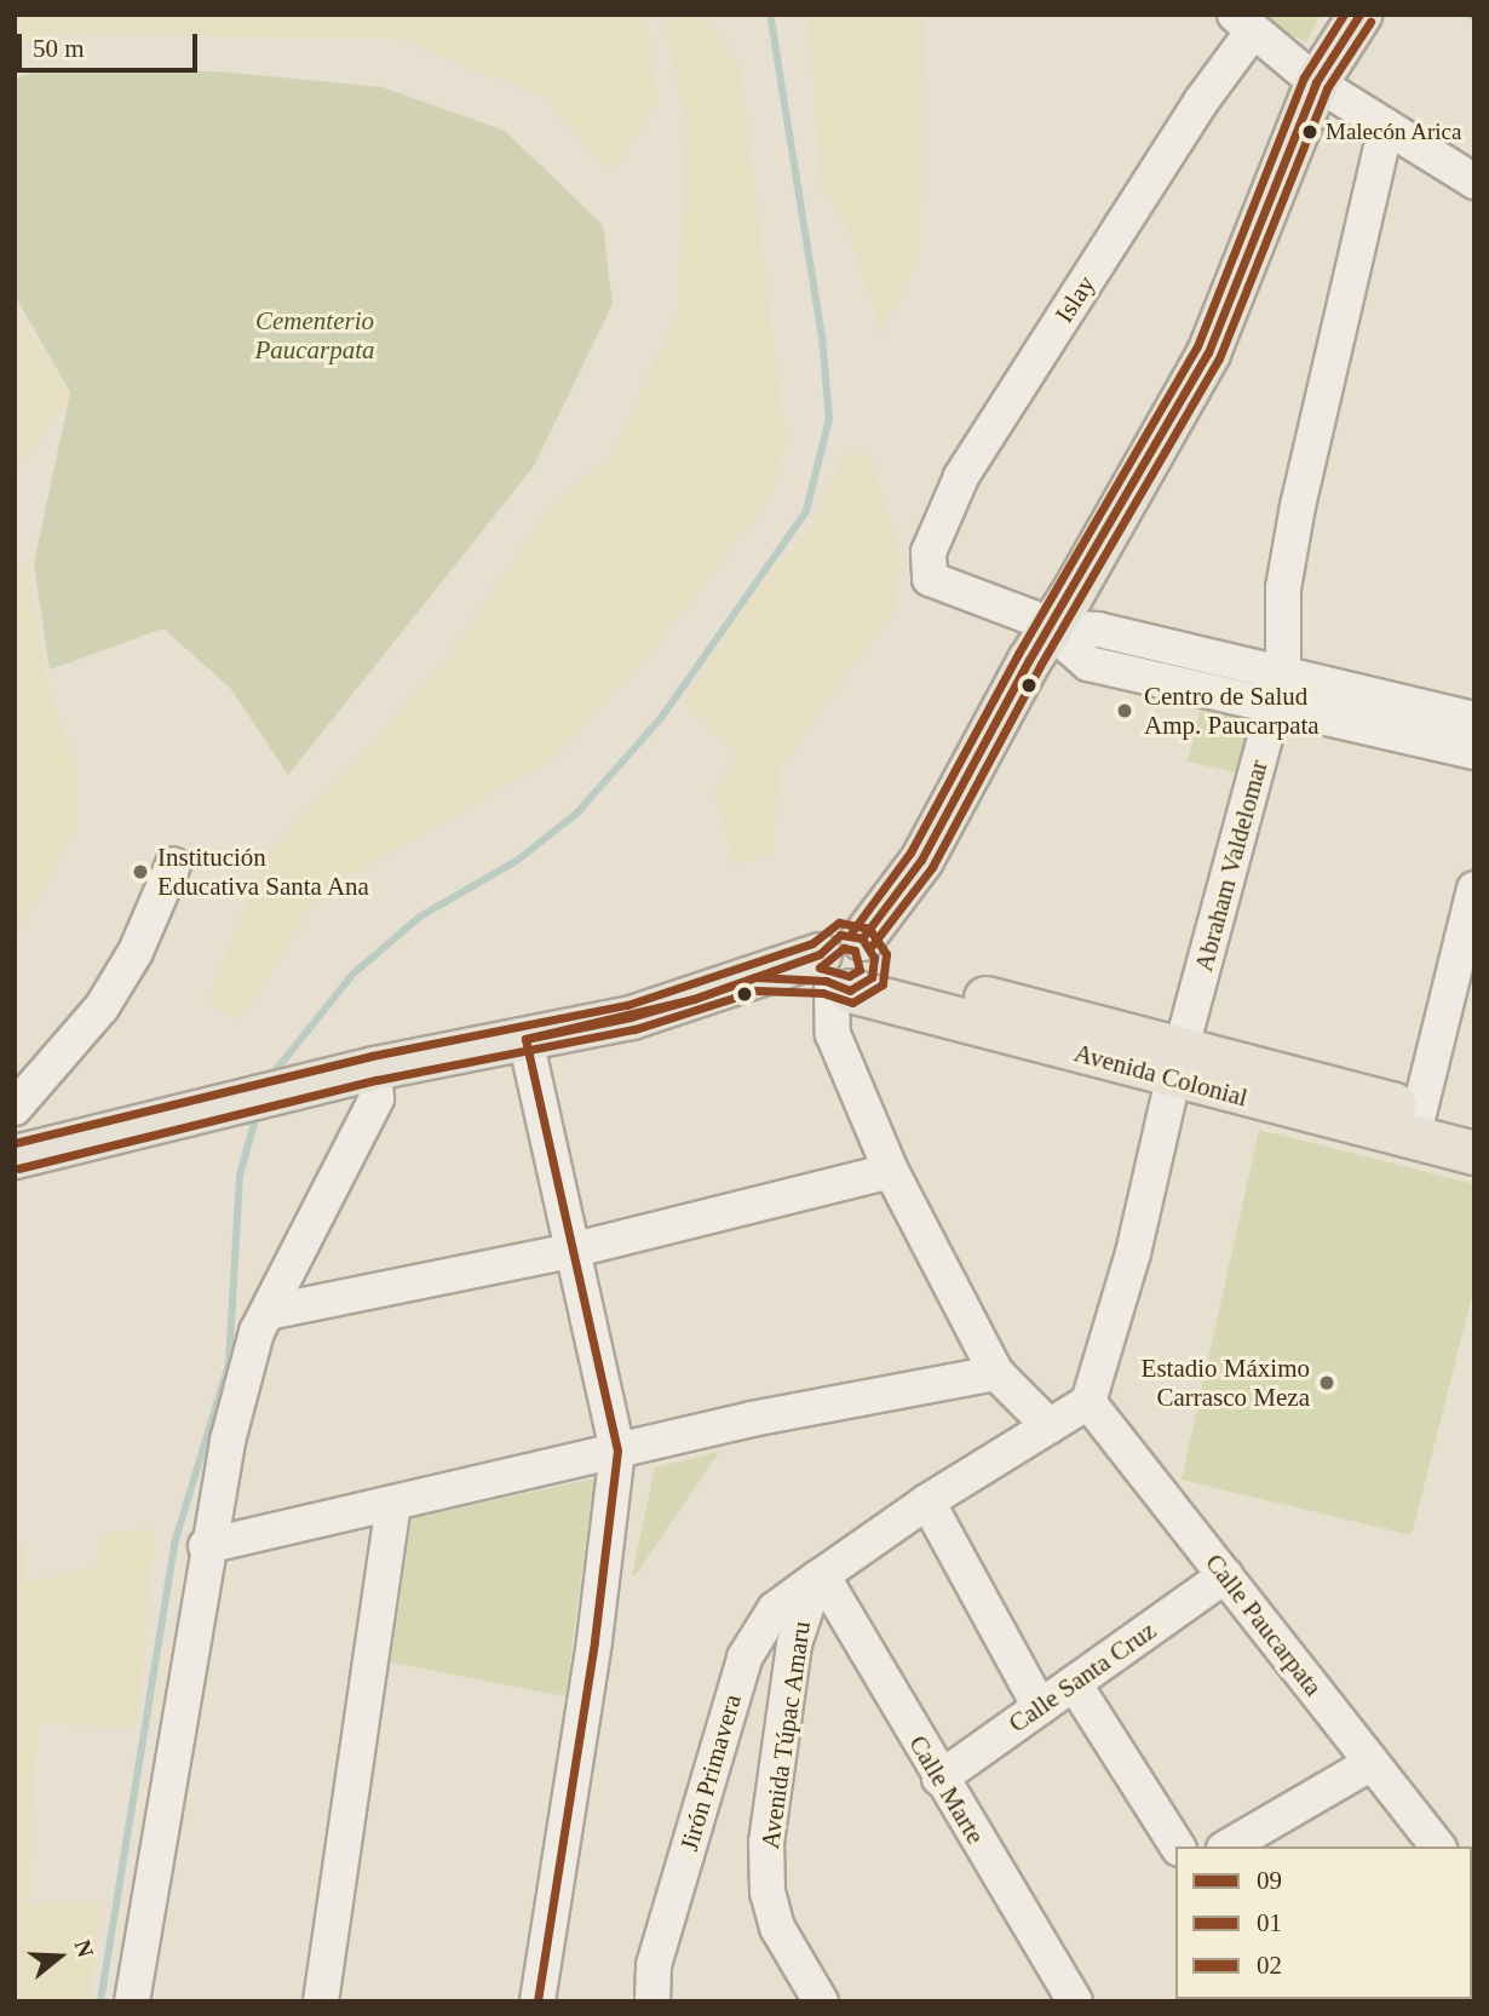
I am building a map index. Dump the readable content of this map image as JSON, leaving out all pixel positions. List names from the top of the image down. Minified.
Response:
{"streets":{"main road":["Avenida Colonial"],"street":["Islay","Abraham Valdelomar","Calle Paucarpata","Calle Santa Cruz","Avenida Túpac Amaru","Jirón Primavera","Calle Marte"]},"crossings":[["Abraham Valdelomar","Avenida Colonial"],["Abraham Valdelomar","Calle Paucarpata"],["Calle Paucarpata","Calle Santa Cruz"],["Calle Santa Cruz","Calle Marte"],["Avenida Túpac Amaru","Jirón Primavera"],["Avenida Túpac Amaru","Calle Marte"],["Jirón Primavera","Calle Marte"]],"parks":["Cementerio Paucarpata"],"places":["Malecón Arica","Centro de Salud Amp. Paucarpata","Institución Educativa Santa Ana","Estadio Máximo Carrasco Meza"],"lines":["transit line 09","transit line 02","transit line 01"],"legend":["09","01","02"],"scale_bar":"50 m","north":"right"}
